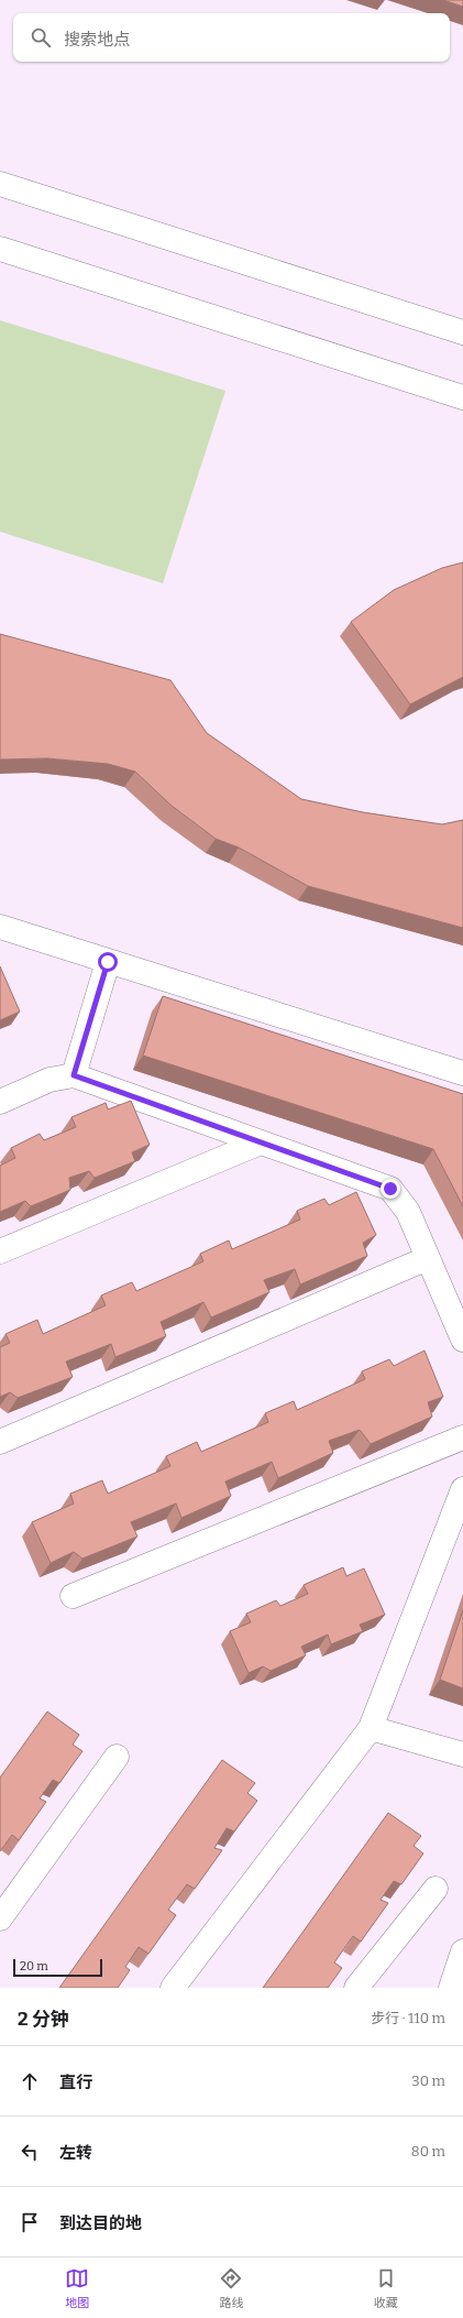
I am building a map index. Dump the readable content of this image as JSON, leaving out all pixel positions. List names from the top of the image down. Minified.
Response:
{"scale_bar":"20 m","page":{"search":"搜索地点","scale":"20 m","heading":["2 分钟","步行 · 110 m"],"list":[["直行","30 m"],["左转","80 m"],"到达目的地"],"nav":["地图","路线","收藏"]}}
